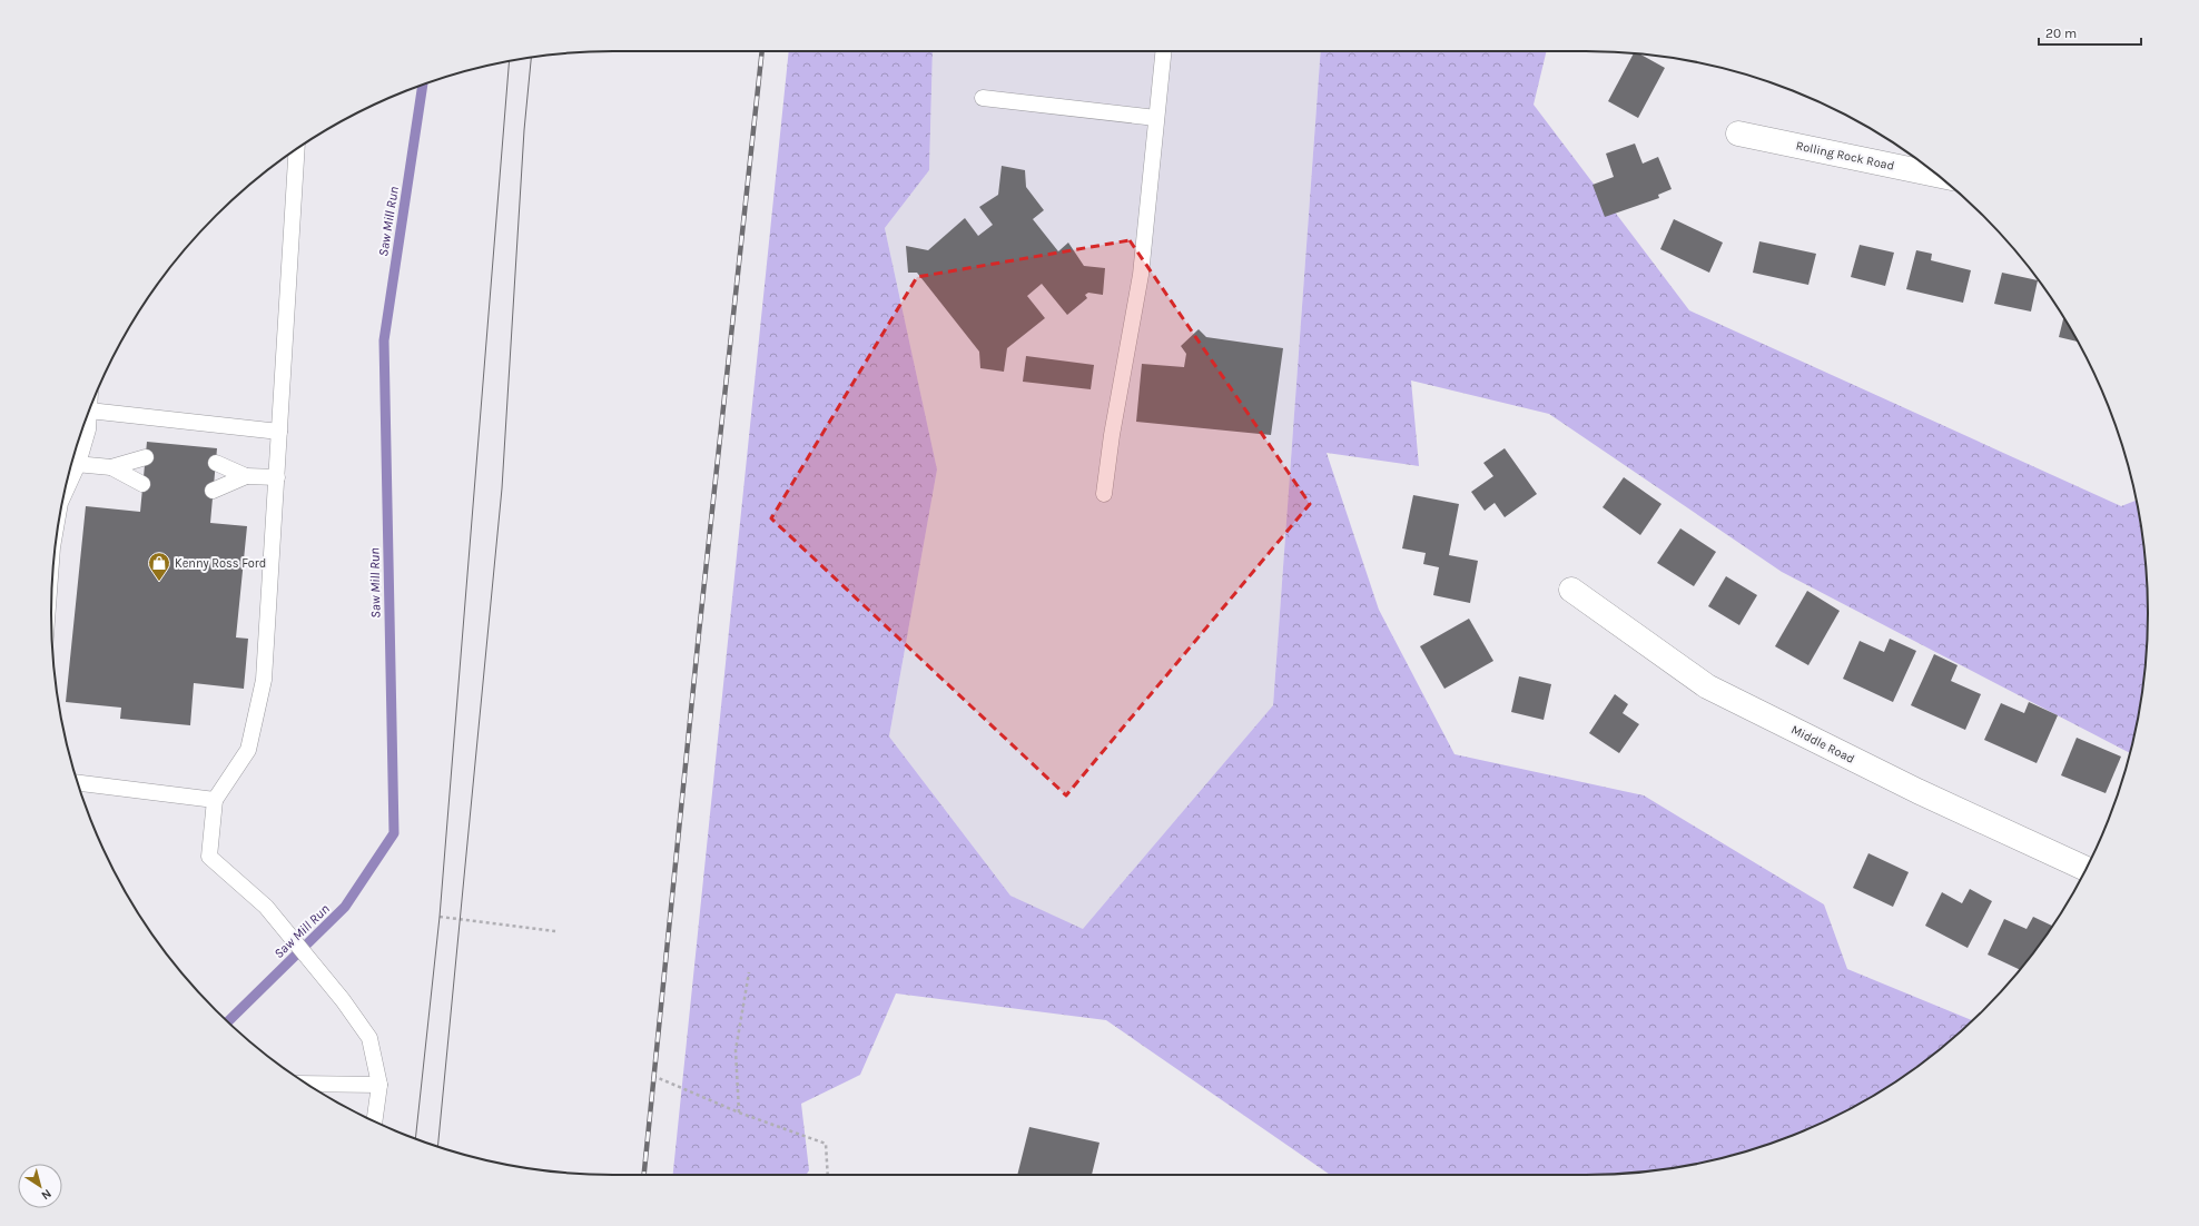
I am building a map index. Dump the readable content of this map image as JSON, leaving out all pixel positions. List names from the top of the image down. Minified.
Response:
{"streets":{"street":["Rolling Rock Road","Middle Road"]},"water":["Saw Mill Run"],"places":{"shop":["Kenny Ross Ford"]},"scale_bar":"20 m","north":"bottom right"}
